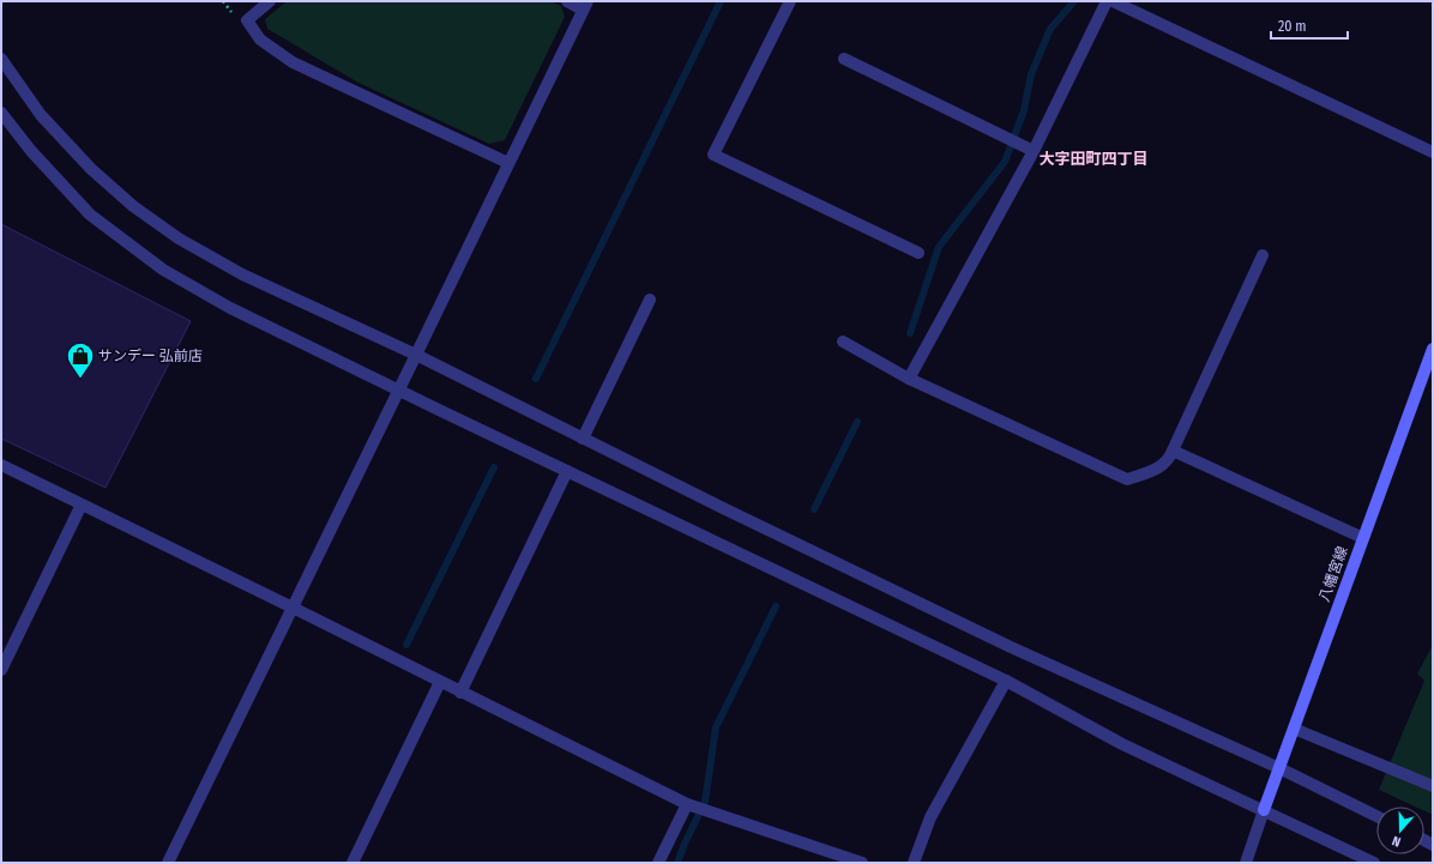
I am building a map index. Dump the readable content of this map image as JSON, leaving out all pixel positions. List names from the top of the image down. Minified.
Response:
{"streets":{"main road":["八幡宮線"]},"districts":["大字田町四丁目"],"places":{"shop":["サンデー 弘前店"]},"scale_bar":"20 m","north":"bottom"}
